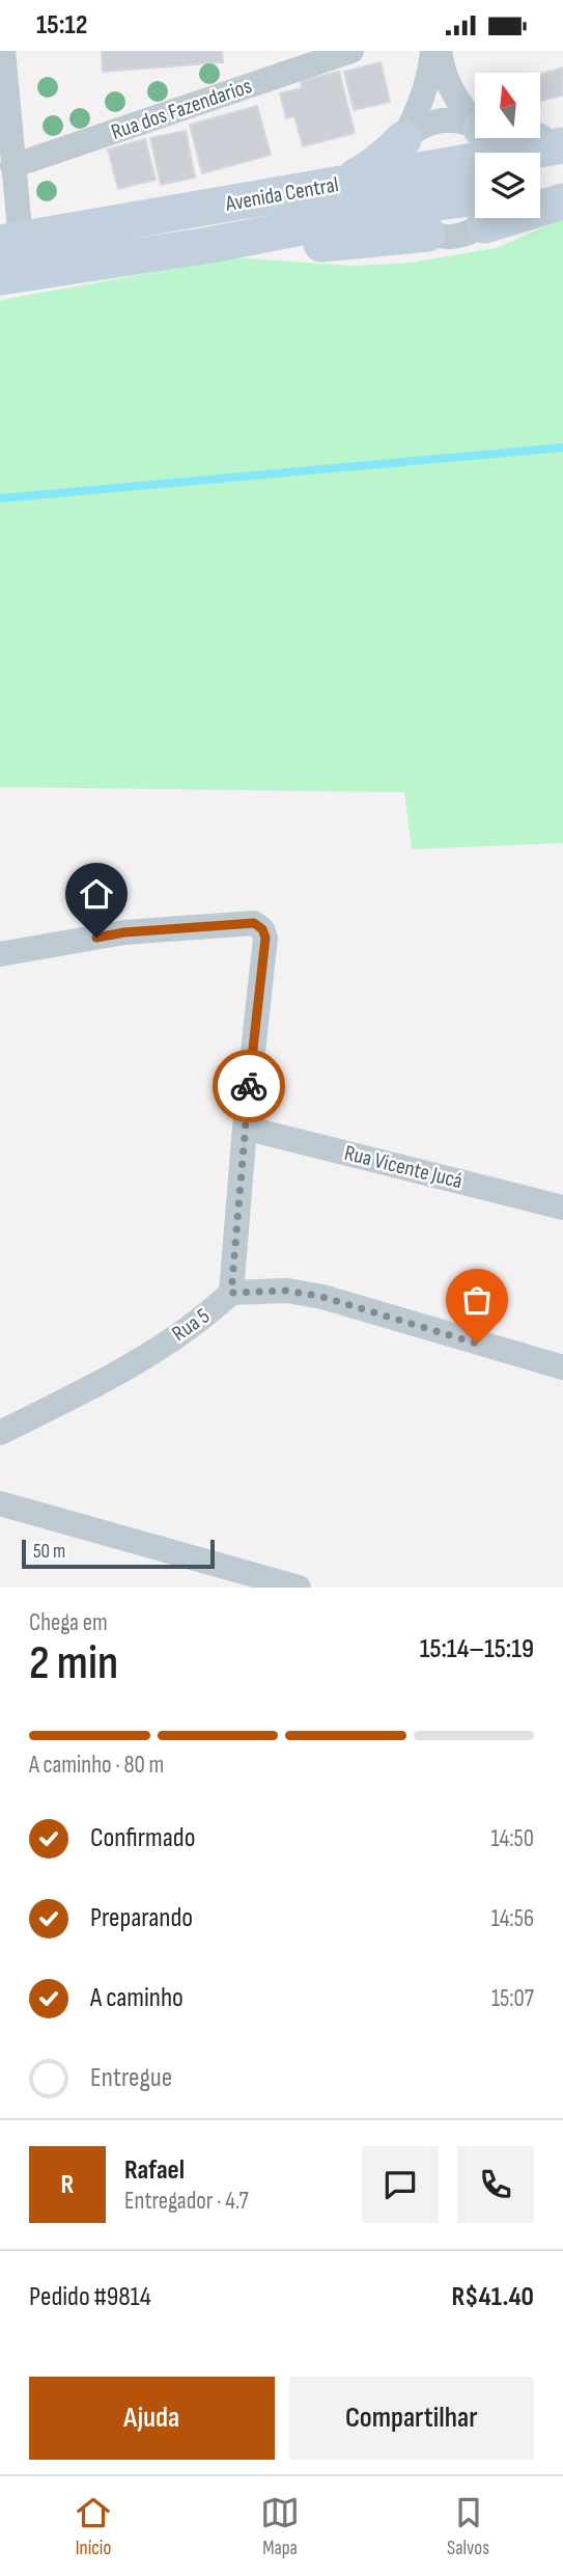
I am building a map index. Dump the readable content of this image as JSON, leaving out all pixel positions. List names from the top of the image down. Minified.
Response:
{"streets":{"main road":["Avenida Central"],"street":["Rua dos Fazendarios","Rua Vicente Jucá","Rua 5"]},"scale_bar":"50 m","north":"top","page":{"status":"15:12","scale":"50 m","heading":["2 min","Chega em","15:14–15:19"],"panel":["Rafael","Entregador · 4.7","Pedido #9814","R$41.40"],"bar":"A caminho · 80 m","list":[["Confirmado","14:50"],["Preparando","14:56"],["A caminho","15:07"],"Entregue"],"round":"R","buttons":["Ajuda","Compartilhar"],"tabs":["Início","Mapa","Salvos"]}}
